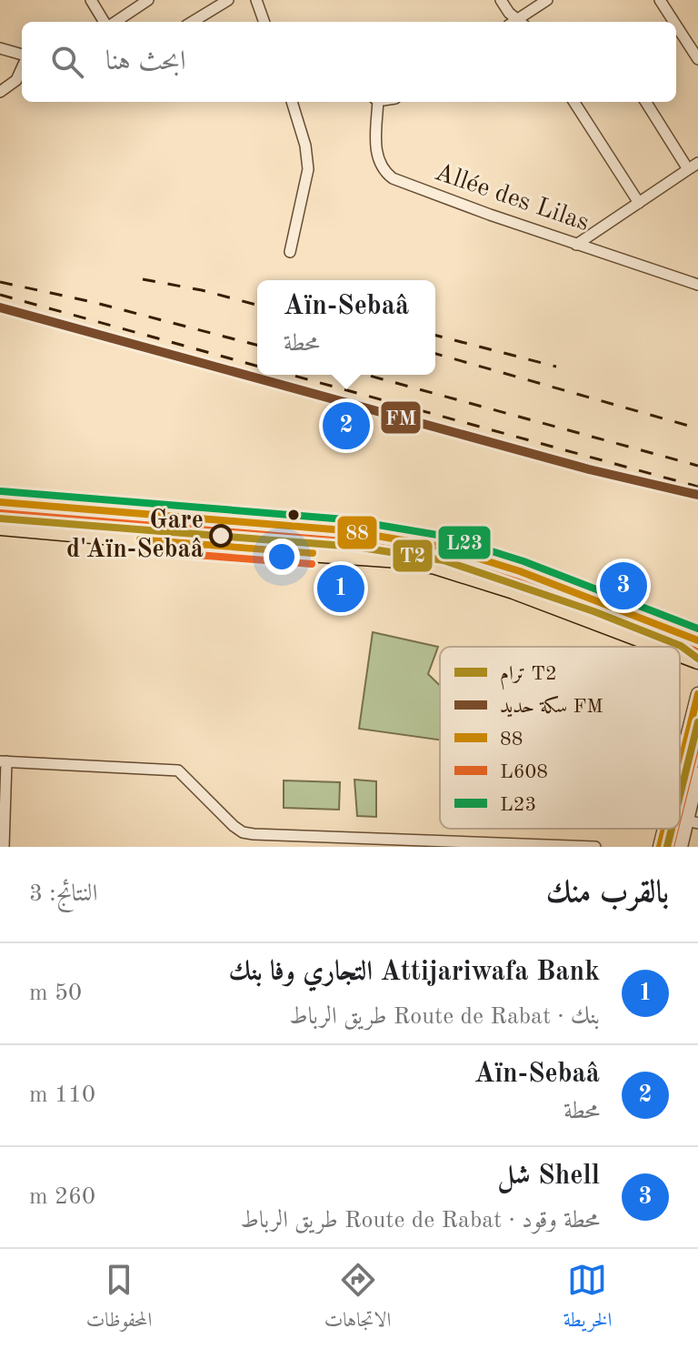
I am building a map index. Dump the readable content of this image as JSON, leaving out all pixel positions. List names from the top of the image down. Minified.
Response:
{"streets":{"street":["Allée des Lilas"]},"places":["Gare d'Aïn-Sebaâ"],"lines":["rail line FM","transit line L23","transit line 88","transit line L608","tram line T2"],"legend":["ترام T2","سكة حديد FM","88","L608","L23"],"page":{"search":"ابحث هنا","popup":["Aïn-Sebaâ","محطة"],"pins":["2","3","1"],"heading":["بالقرب منك","النتائج: 3"],"list":[{"mark":"1","name":"Attijariwafa Bank التجاري وفا بنك","note":"بنك · Route de Rabat طريق الرباط","value":"50 m"},{"mark":"2","name":"Aïn-Sebaâ","note":"محطة","value":"110 m"},{"mark":"3","name":"Shell شل","note":"محطة وقود · Route de Rabat طريق الرباط","value":"260 m"}],"nav":["الخريطة","الاتجاهات","المحفوظات"]}}
